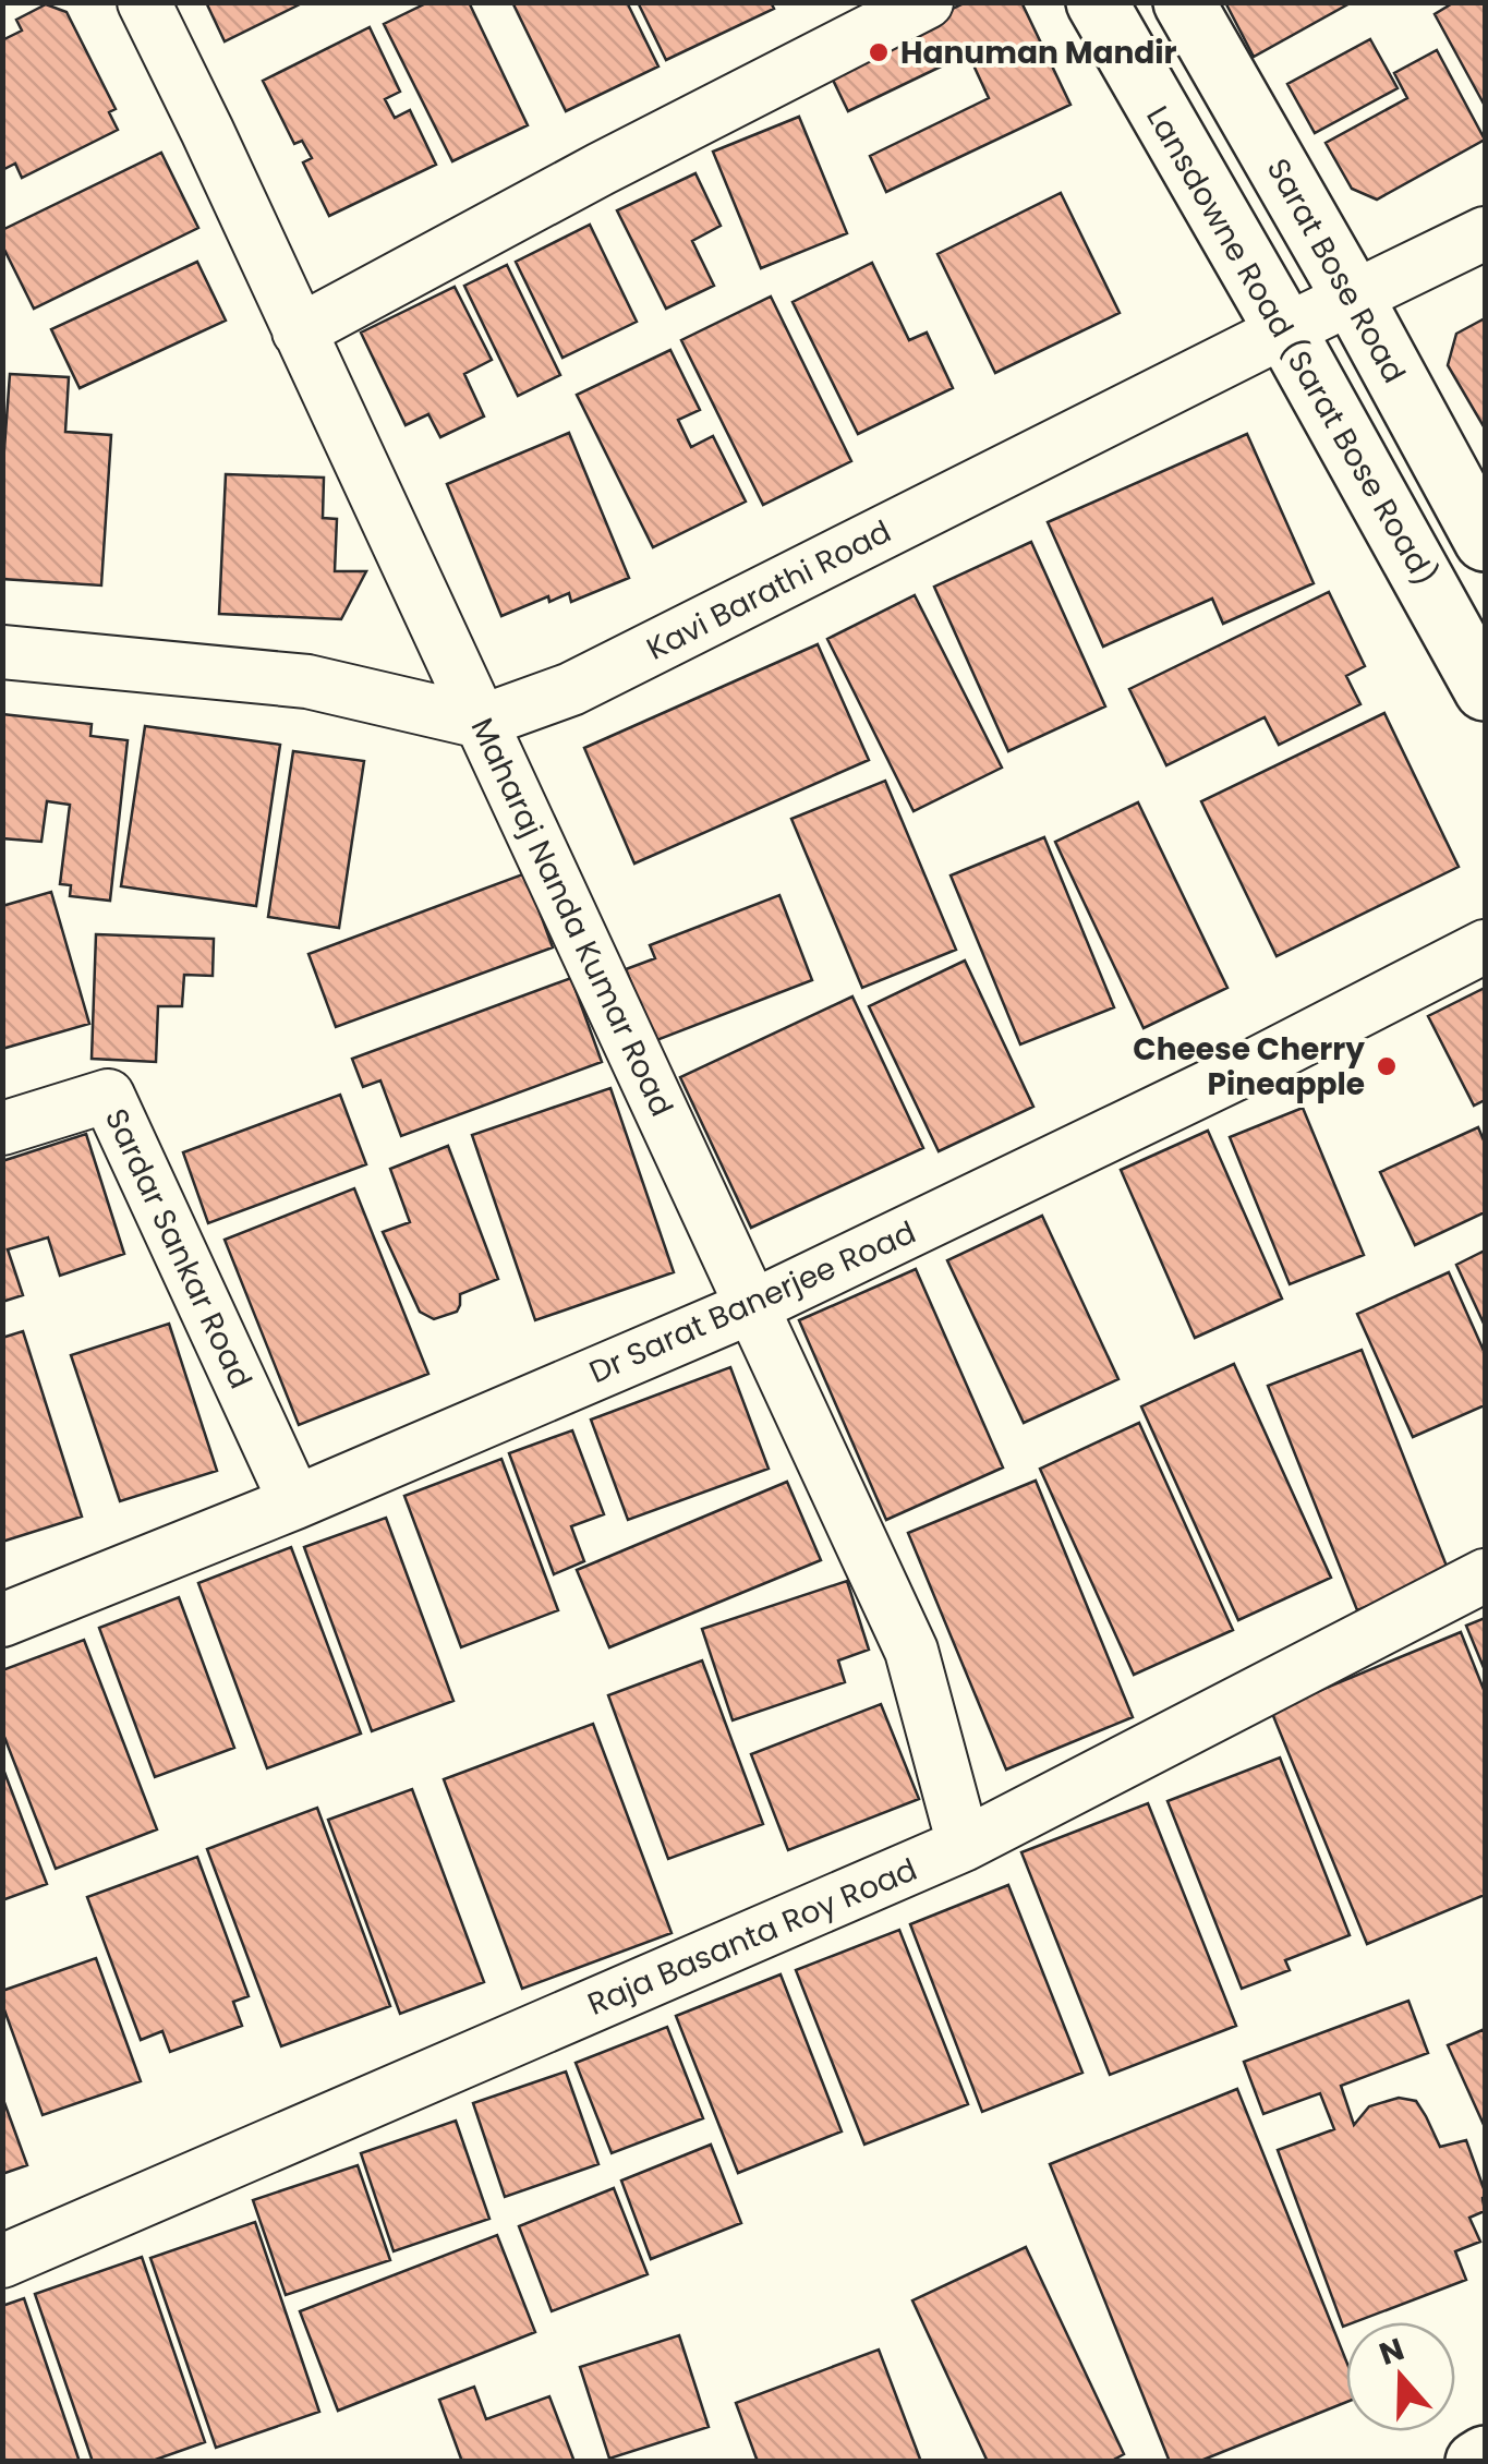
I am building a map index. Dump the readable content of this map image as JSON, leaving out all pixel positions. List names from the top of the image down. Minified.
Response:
{"streets":{"main road":["Sarat Bose Road","Lansdowne Road (Sarat Bose Road)"],"street":["Kavi Barathi Road","Maharaj Nanda Kumar Road","Sardar Sankar Road","Dr Sarat Banerjee Road","Raja Basanta Roy Road"]},"crossings":[["Sarat Bose Road","Kavi Barathi Road"],["Lansdowne Road (Sarat Bose Road)","Kavi Barathi Road"],["Kavi Barathi Road","Maharaj Nanda Kumar Road"],["Maharaj Nanda Kumar Road","Dr Sarat Banerjee Road"],["Maharaj Nanda Kumar Road","Raja Basanta Roy Road"],["Sardar Sankar Road","Dr Sarat Banerjee Road"]],"places":["Hanuman Mandir","Cheese Cherry Pineapple"],"north":"top"}
